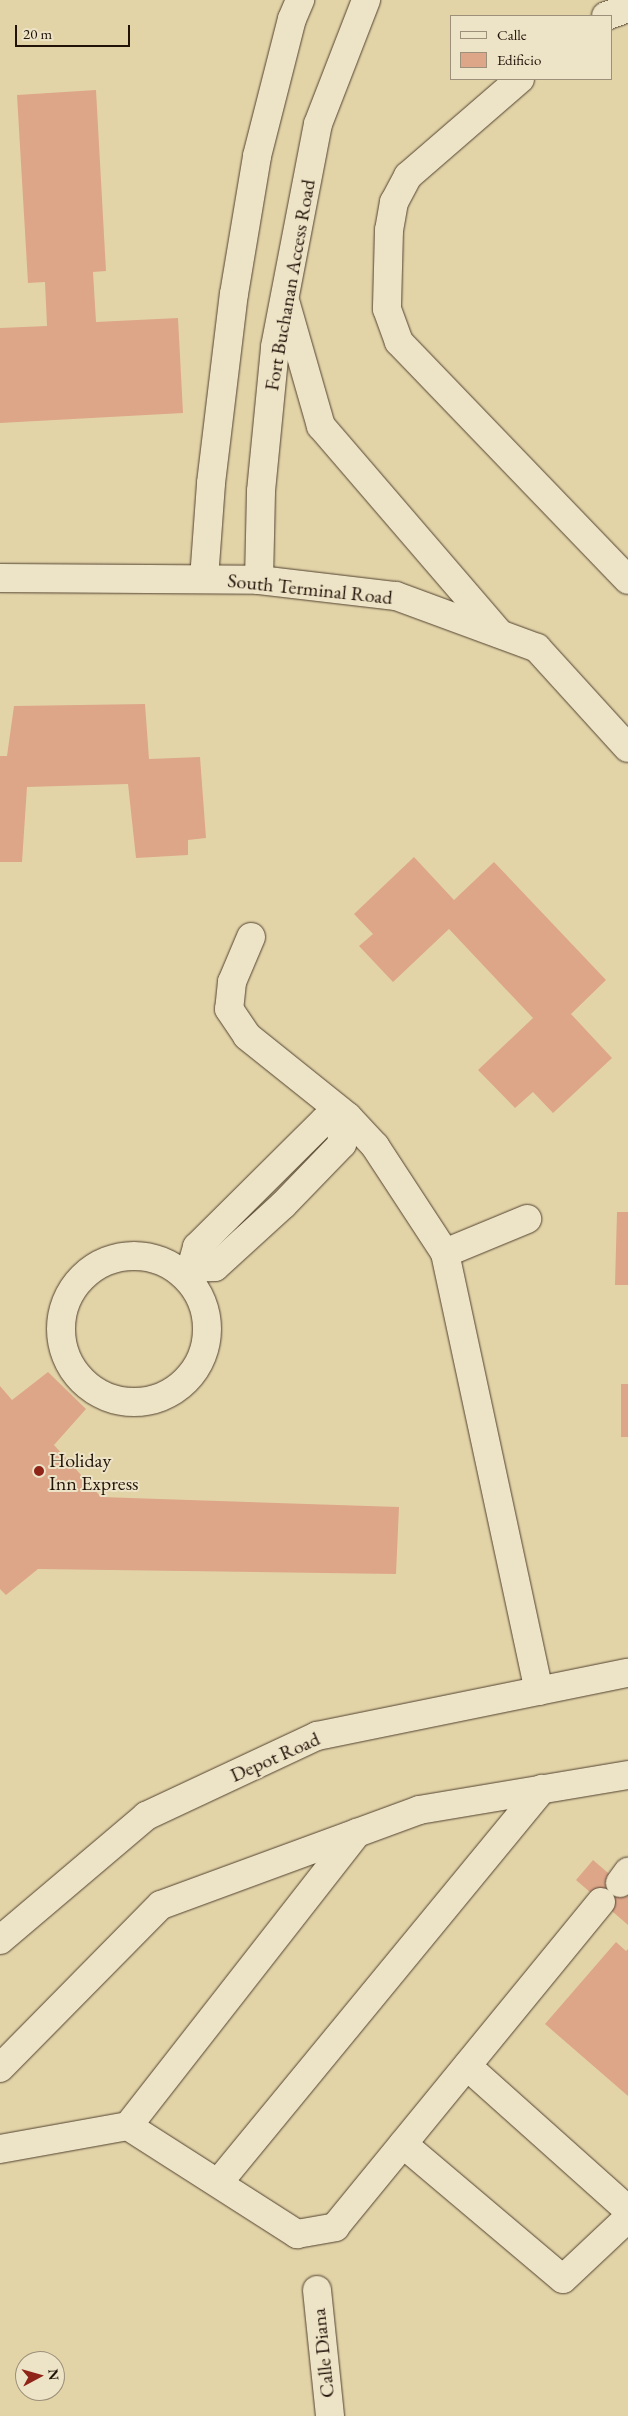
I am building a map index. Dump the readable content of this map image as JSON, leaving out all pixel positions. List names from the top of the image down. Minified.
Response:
{"streets":{"street":["Fort Buchanan Access Road","South Terminal Road","Depot Road","Calle Diana"]},"crossings":[["Fort Buchanan Access Road","South Terminal Road"]],"places":["Holiday Inn Express"],"legend":["Calle","Edificio"],"scale_bar":"20 m","north":"right"}
